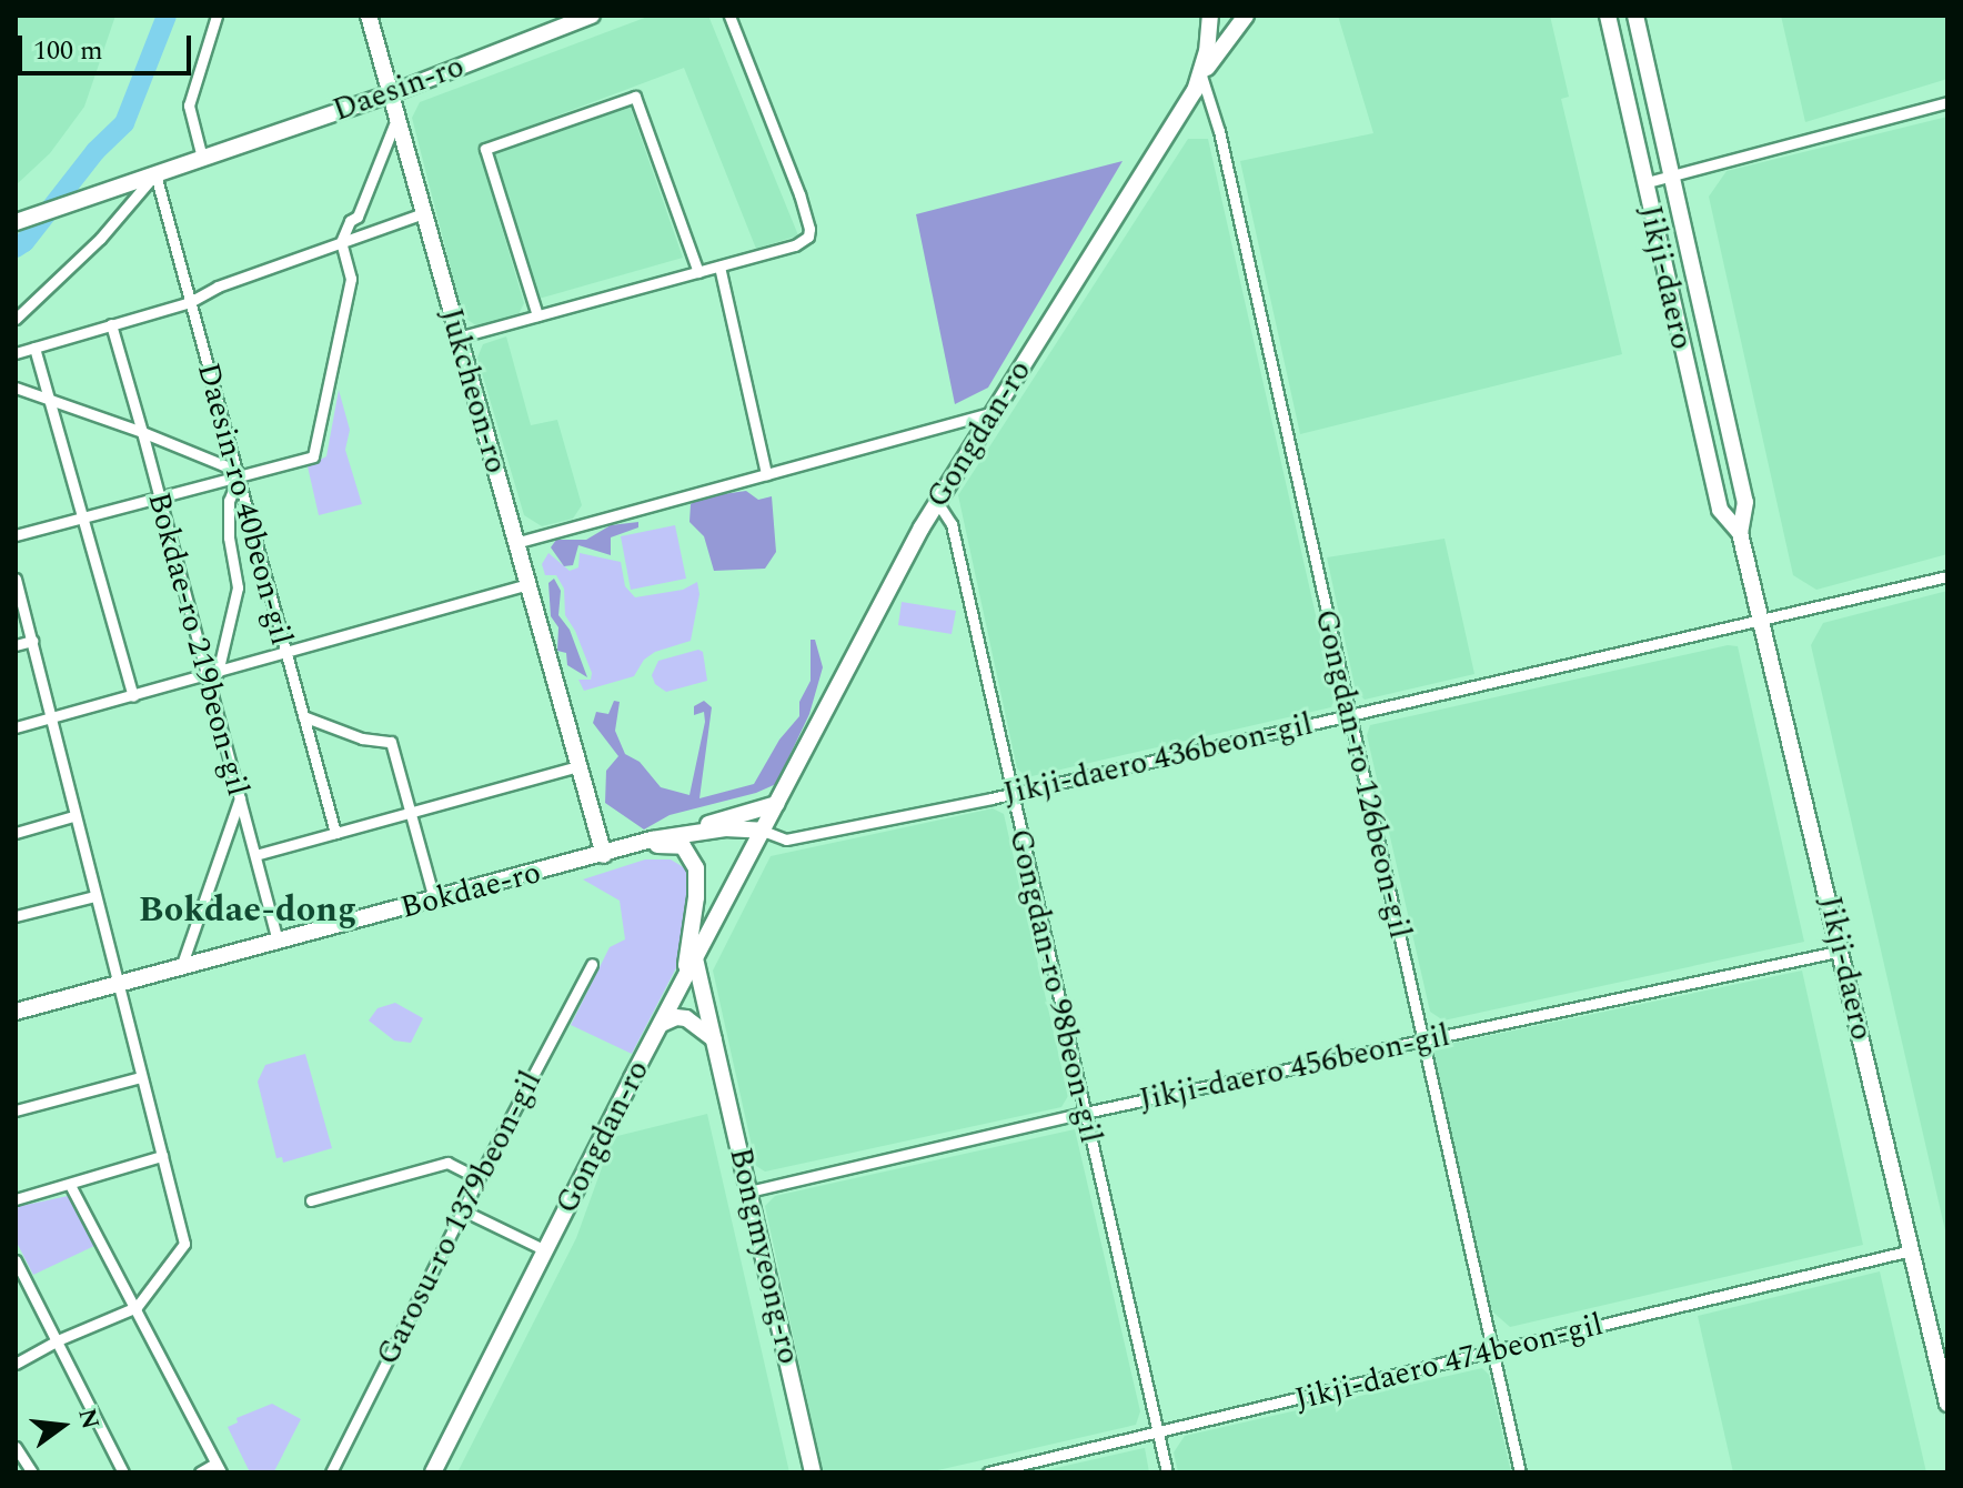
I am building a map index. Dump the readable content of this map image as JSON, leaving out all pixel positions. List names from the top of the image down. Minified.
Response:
{"streets":{"street":["Daesin-ro","Jikji-daero","Jukcheon-ro","Gongdan-ro","Daesin-ro 40beon-gil","Bokdae-ro 219beon-gil","Jikji-daero 436beon-gil","Gongdan-ro 126beon-gil","Bokdae-ro","Gongdan-ro 98beon-gil","Jikji-daero 456beon-gil","Garosu-ro 1379beon-gil","Bongmyeong-ro","Jikji-daero 474beon-gil"]},"crossings":[["Daesin-ro","Jukcheon-ro"],["Daesin-ro","Daesin-ro 40beon-gil"],["Jikji-daero","Jikji-daero 436beon-gil"],["Jikji-daero","Jikji-daero 456beon-gil"],["Jikji-daero","Jikji-daero 474beon-gil"],["Jukcheon-ro","Bokdae-ro"],["Gongdan-ro","Jikji-daero 436beon-gil"],["Gongdan-ro","Gongdan-ro 126beon-gil"],["Gongdan-ro","Bokdae-ro"],["Gongdan-ro","Gongdan-ro 98beon-gil"],["Gongdan-ro","Bongmyeong-ro"],["Bokdae-ro 219beon-gil","Bokdae-ro"],["Jikji-daero 436beon-gil","Gongdan-ro 126beon-gil"],["Jikji-daero 436beon-gil","Bokdae-ro"],["Jikji-daero 436beon-gil","Gongdan-ro 98beon-gil"],["Gongdan-ro 126beon-gil","Jikji-daero 456beon-gil"],["Gongdan-ro 126beon-gil","Jikji-daero 474beon-gil"],["Gongdan-ro 98beon-gil","Jikji-daero 456beon-gil"],["Gongdan-ro 98beon-gil","Jikji-daero 474beon-gil"],["Jikji-daero 456beon-gil","Bongmyeong-ro"]],"districts":["Bokdae-dong"],"scale_bar":"100 m","north":"right"}
